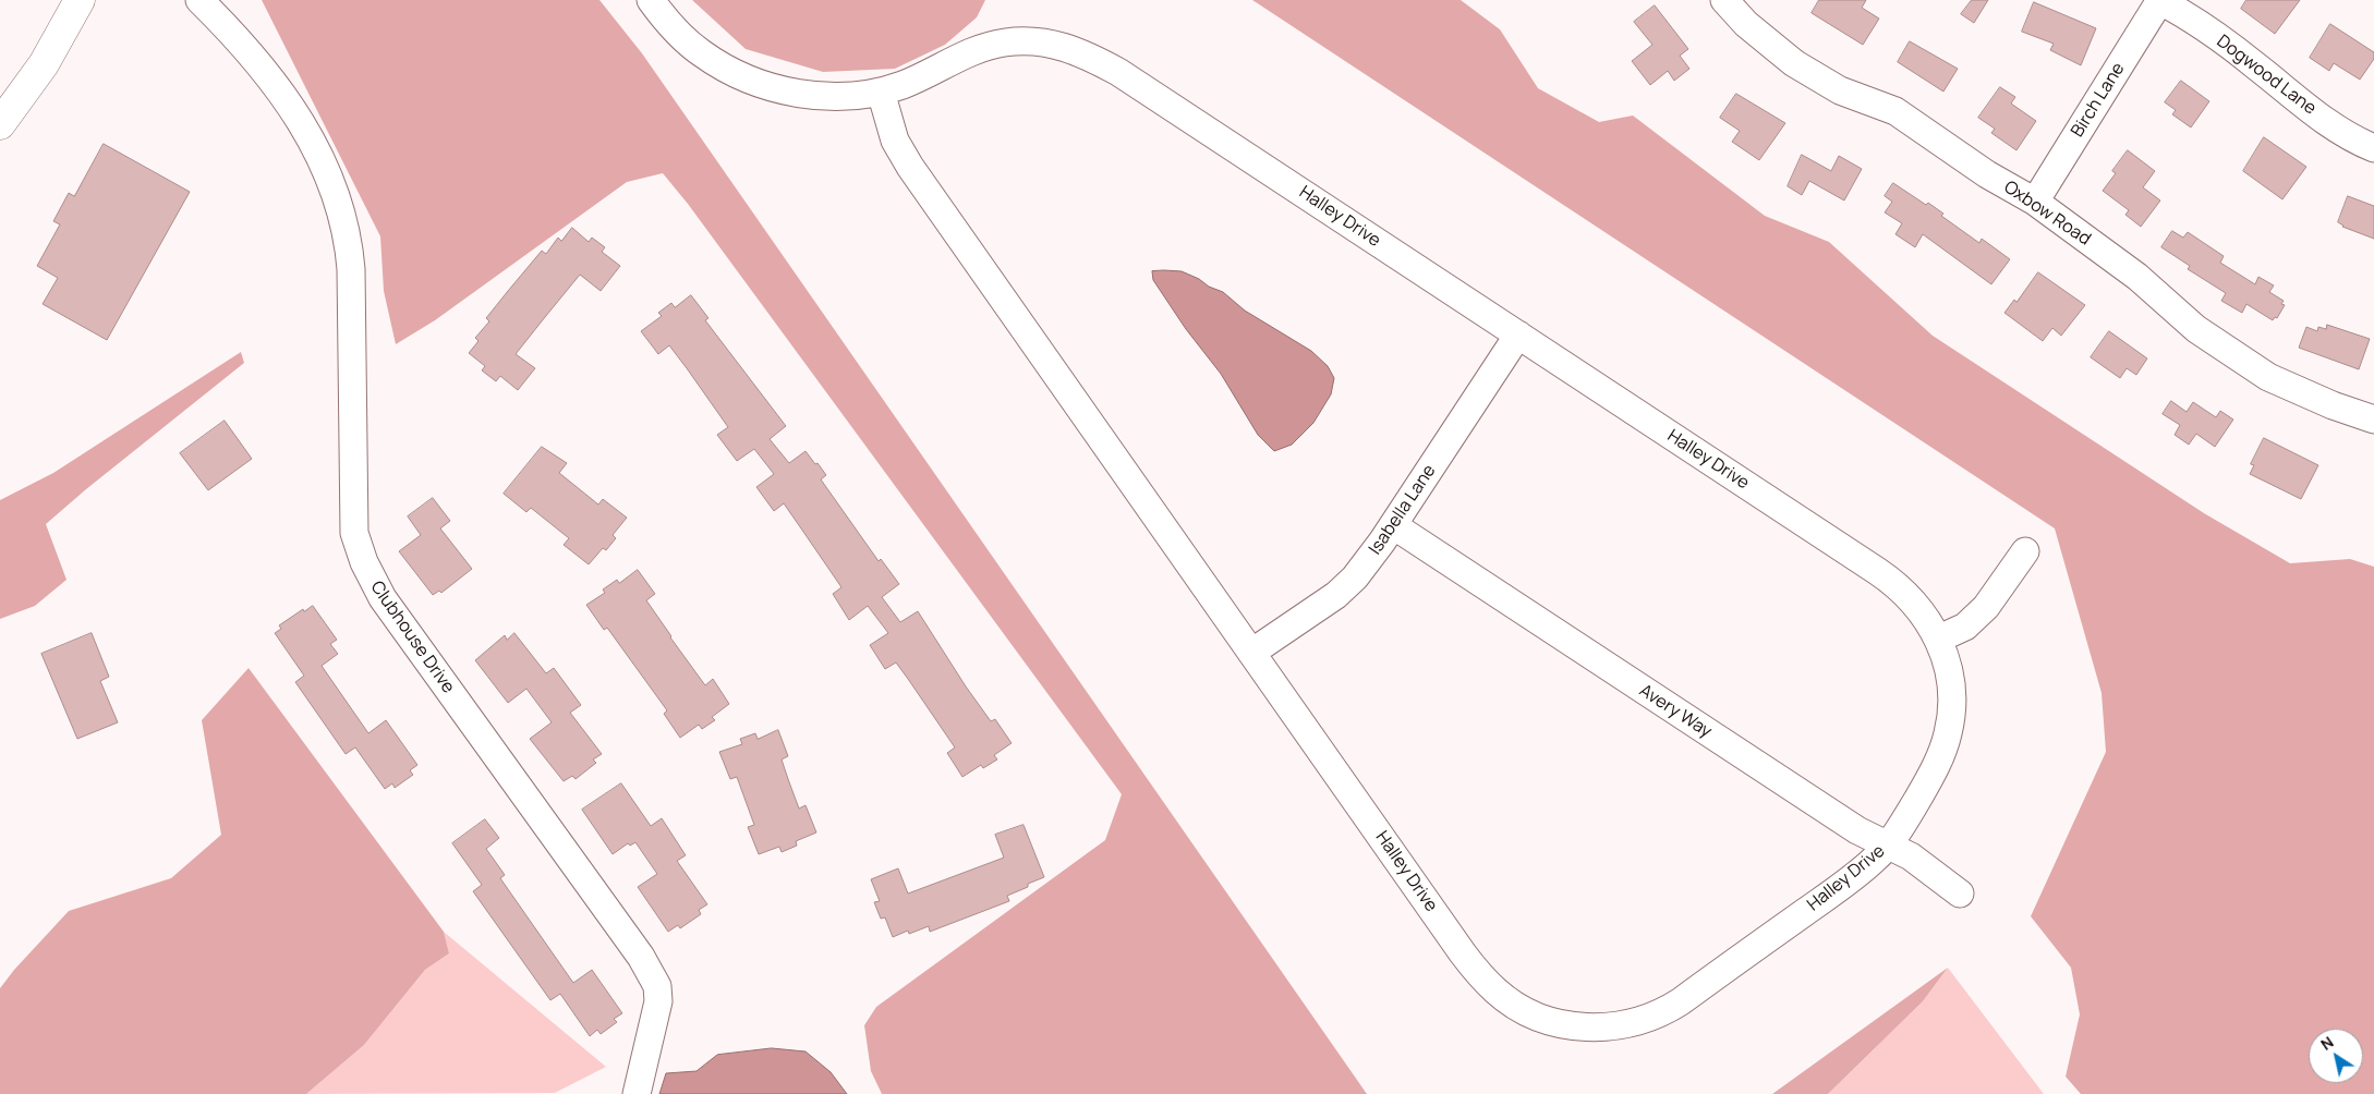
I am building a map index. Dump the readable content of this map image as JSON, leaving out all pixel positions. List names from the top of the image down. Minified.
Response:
{"streets":{"street":["Dogwood Lane","Birch Lane","Oxbow Road","Halley Drive","Isabella Lane","Clubhouse Drive","Avery Way"]},"crossings":[["Dogwood Lane","Birch Lane"],["Birch Lane","Oxbow Road"],["Halley Drive","Isabella Lane"],["Halley Drive","Avery Way"],["Isabella Lane","Avery Way"]],"north":"top left"}
